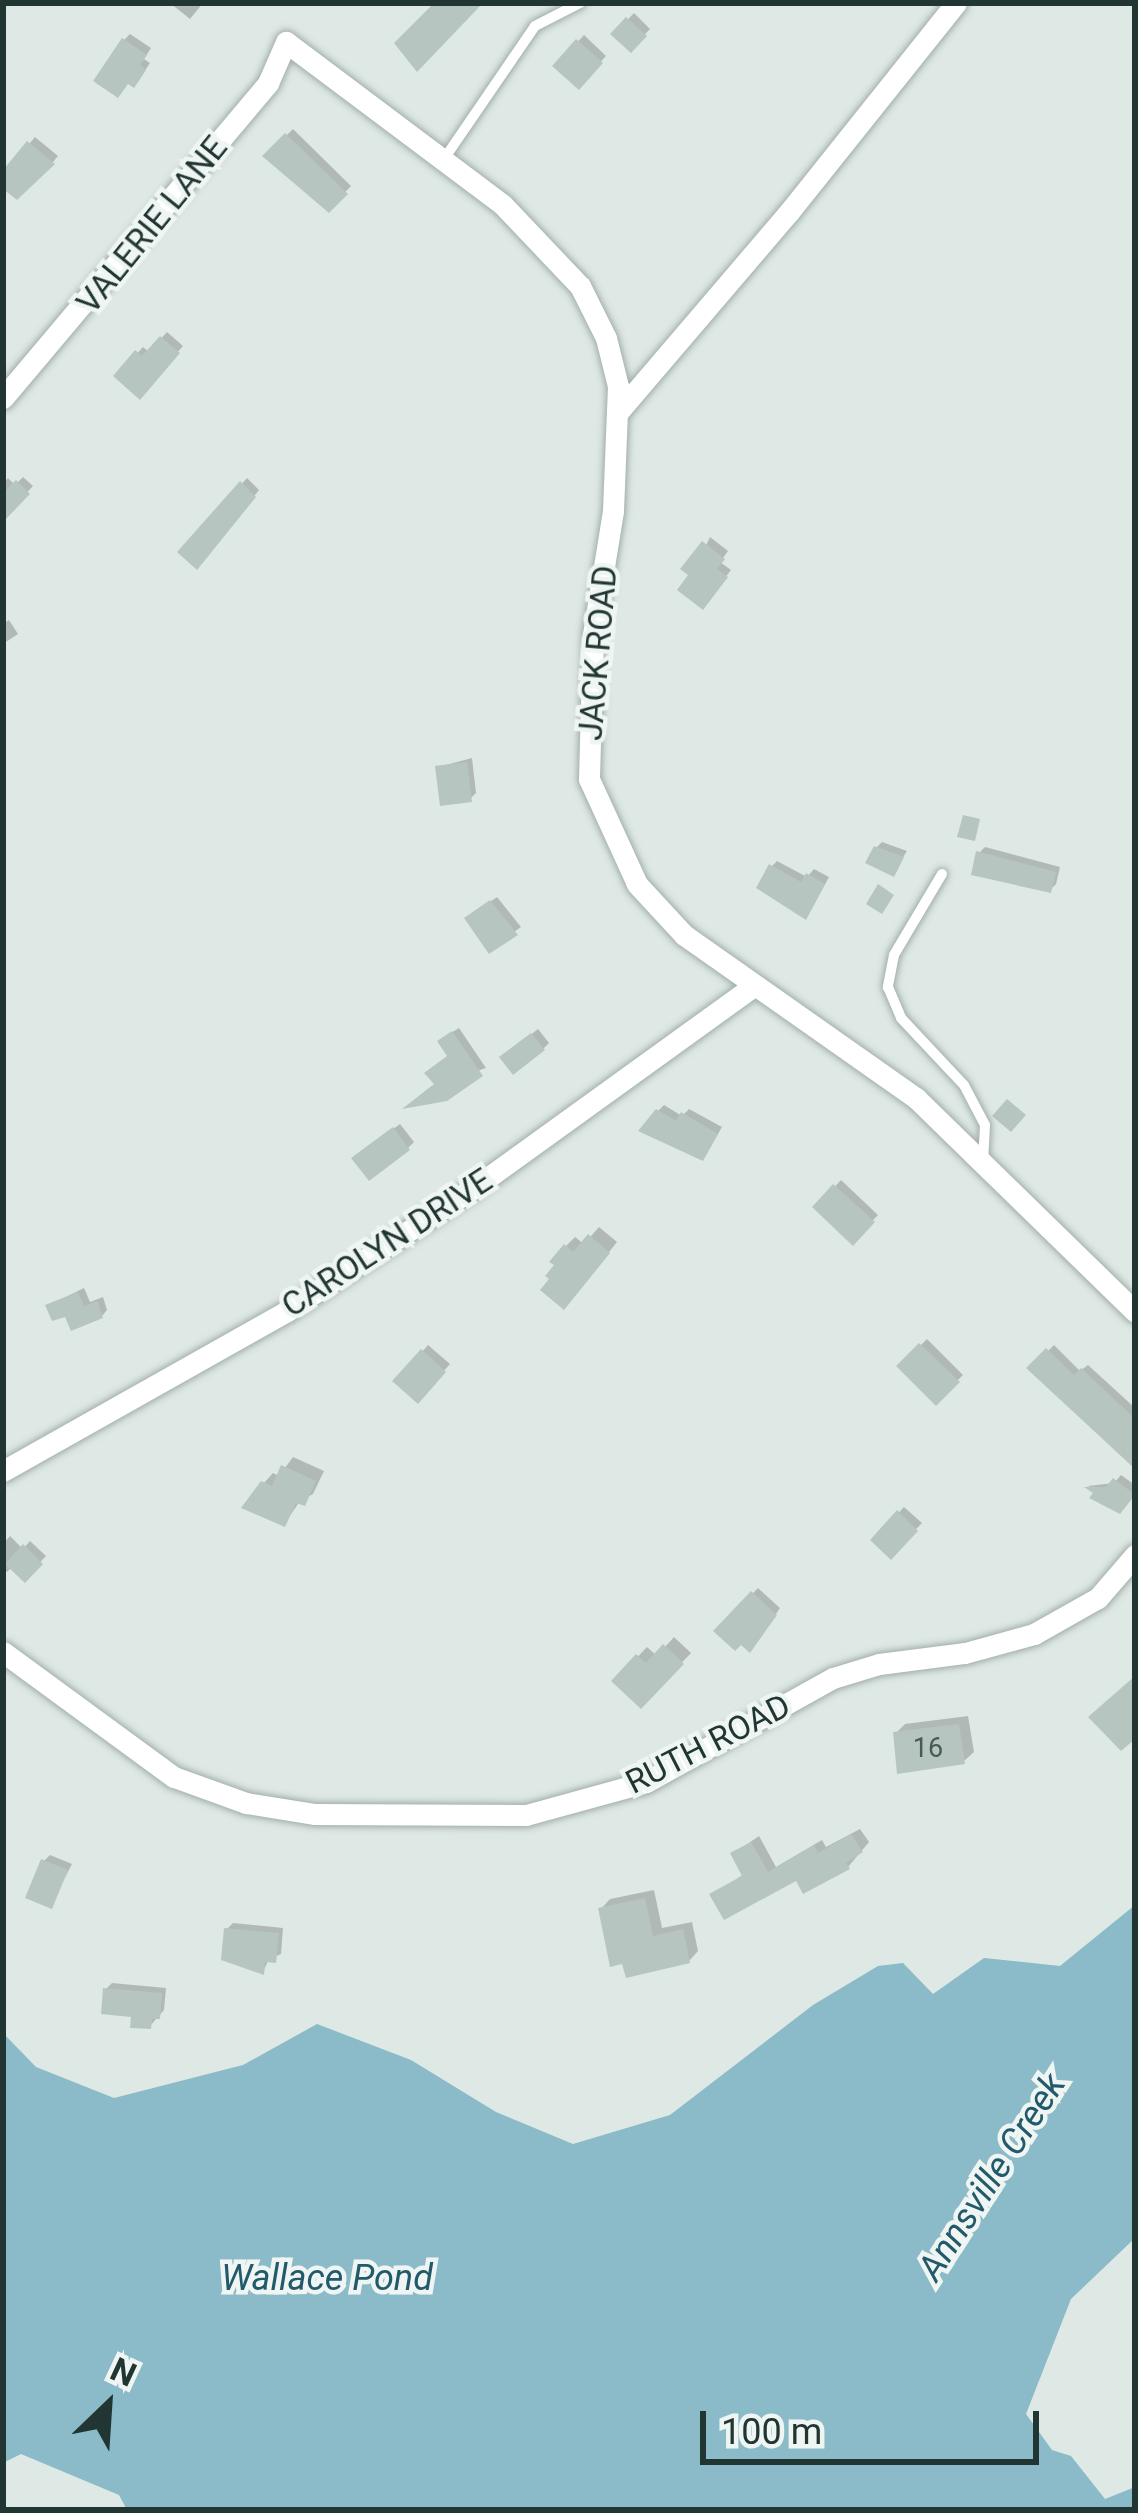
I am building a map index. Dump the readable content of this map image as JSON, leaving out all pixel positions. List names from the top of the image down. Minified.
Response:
{"streets":{"street":["VALERIE LANE","JACK ROAD","CAROLYN DRIVE","RUTH ROAD"]},"crossings":[["VALERIE LANE","JACK ROAD"],["JACK ROAD","CAROLYN DRIVE"]],"water":["Annsville Creek","Wallace Pond"],"house_numbers":["16"],"scale_bar":"100 m","north":"top right"}
